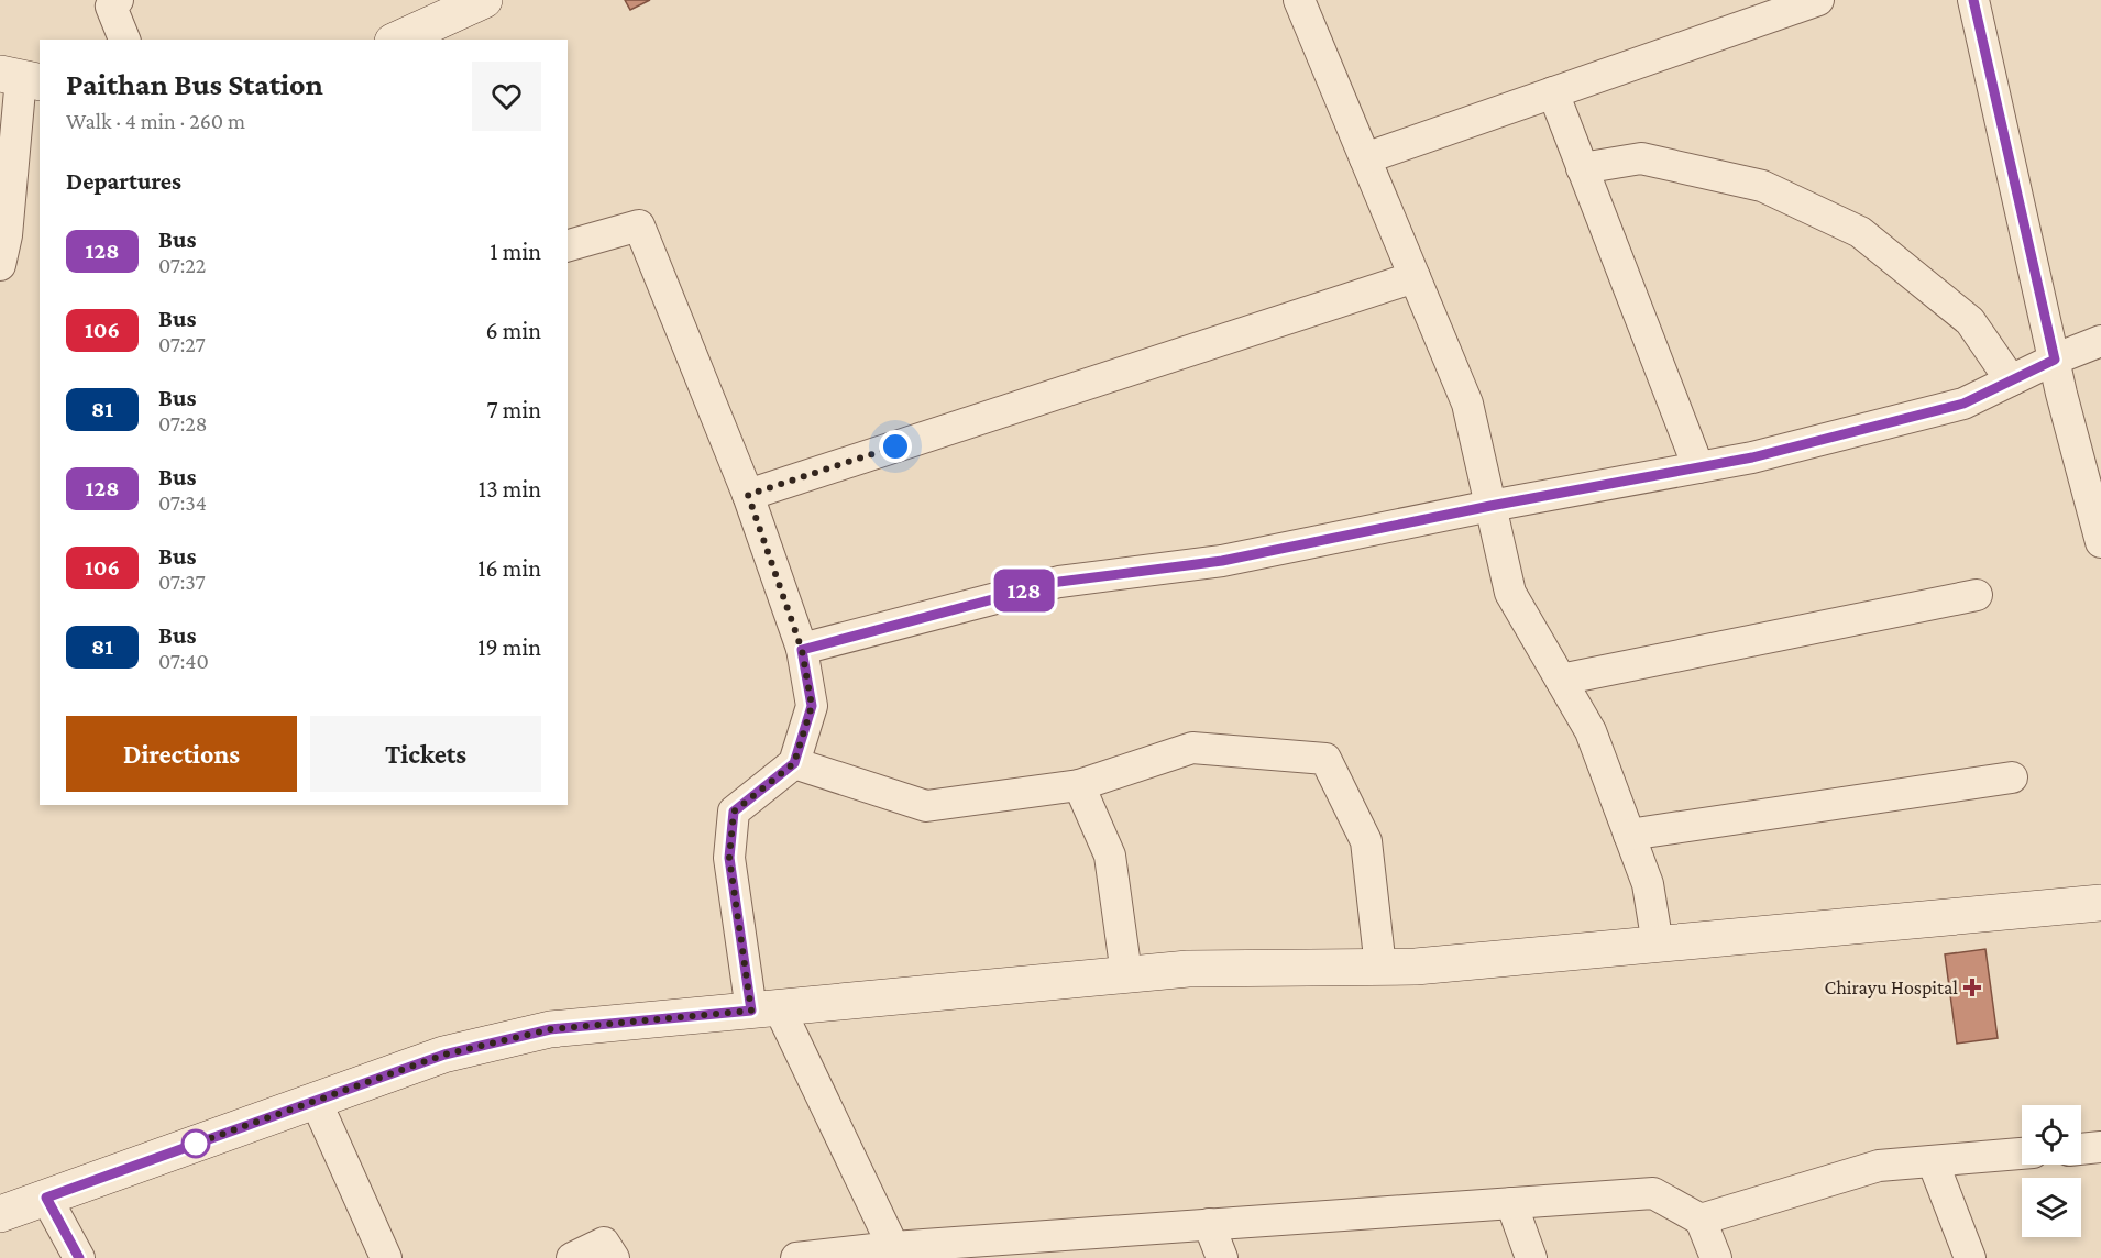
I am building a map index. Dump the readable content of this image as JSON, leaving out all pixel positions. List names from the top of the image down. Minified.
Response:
{"places":{"health":["Chirayu Hospital"]},"lines":["bus line 128"],"page":{"on_map":"128","heading":[["Paithan Bus Station","Walk · 4 min · 260 m"],"Departures"],"list":[{"mark":"128","name":"Bus","note":"07:22","value":"1 min"},{"mark":"106","name":"Bus","note":"07:27","value":"6 min"},{"mark":"81","name":"Bus","note":"07:28","value":"7 min"},{"mark":"128","name":"Bus","note":"07:34","value":"13 min"},{"mark":"106","name":"Bus","note":"07:37","value":"16 min"},{"mark":"81","name":"Bus","note":"07:40","value":"19 min"}],"buttons":["Directions","Tickets"]}}
